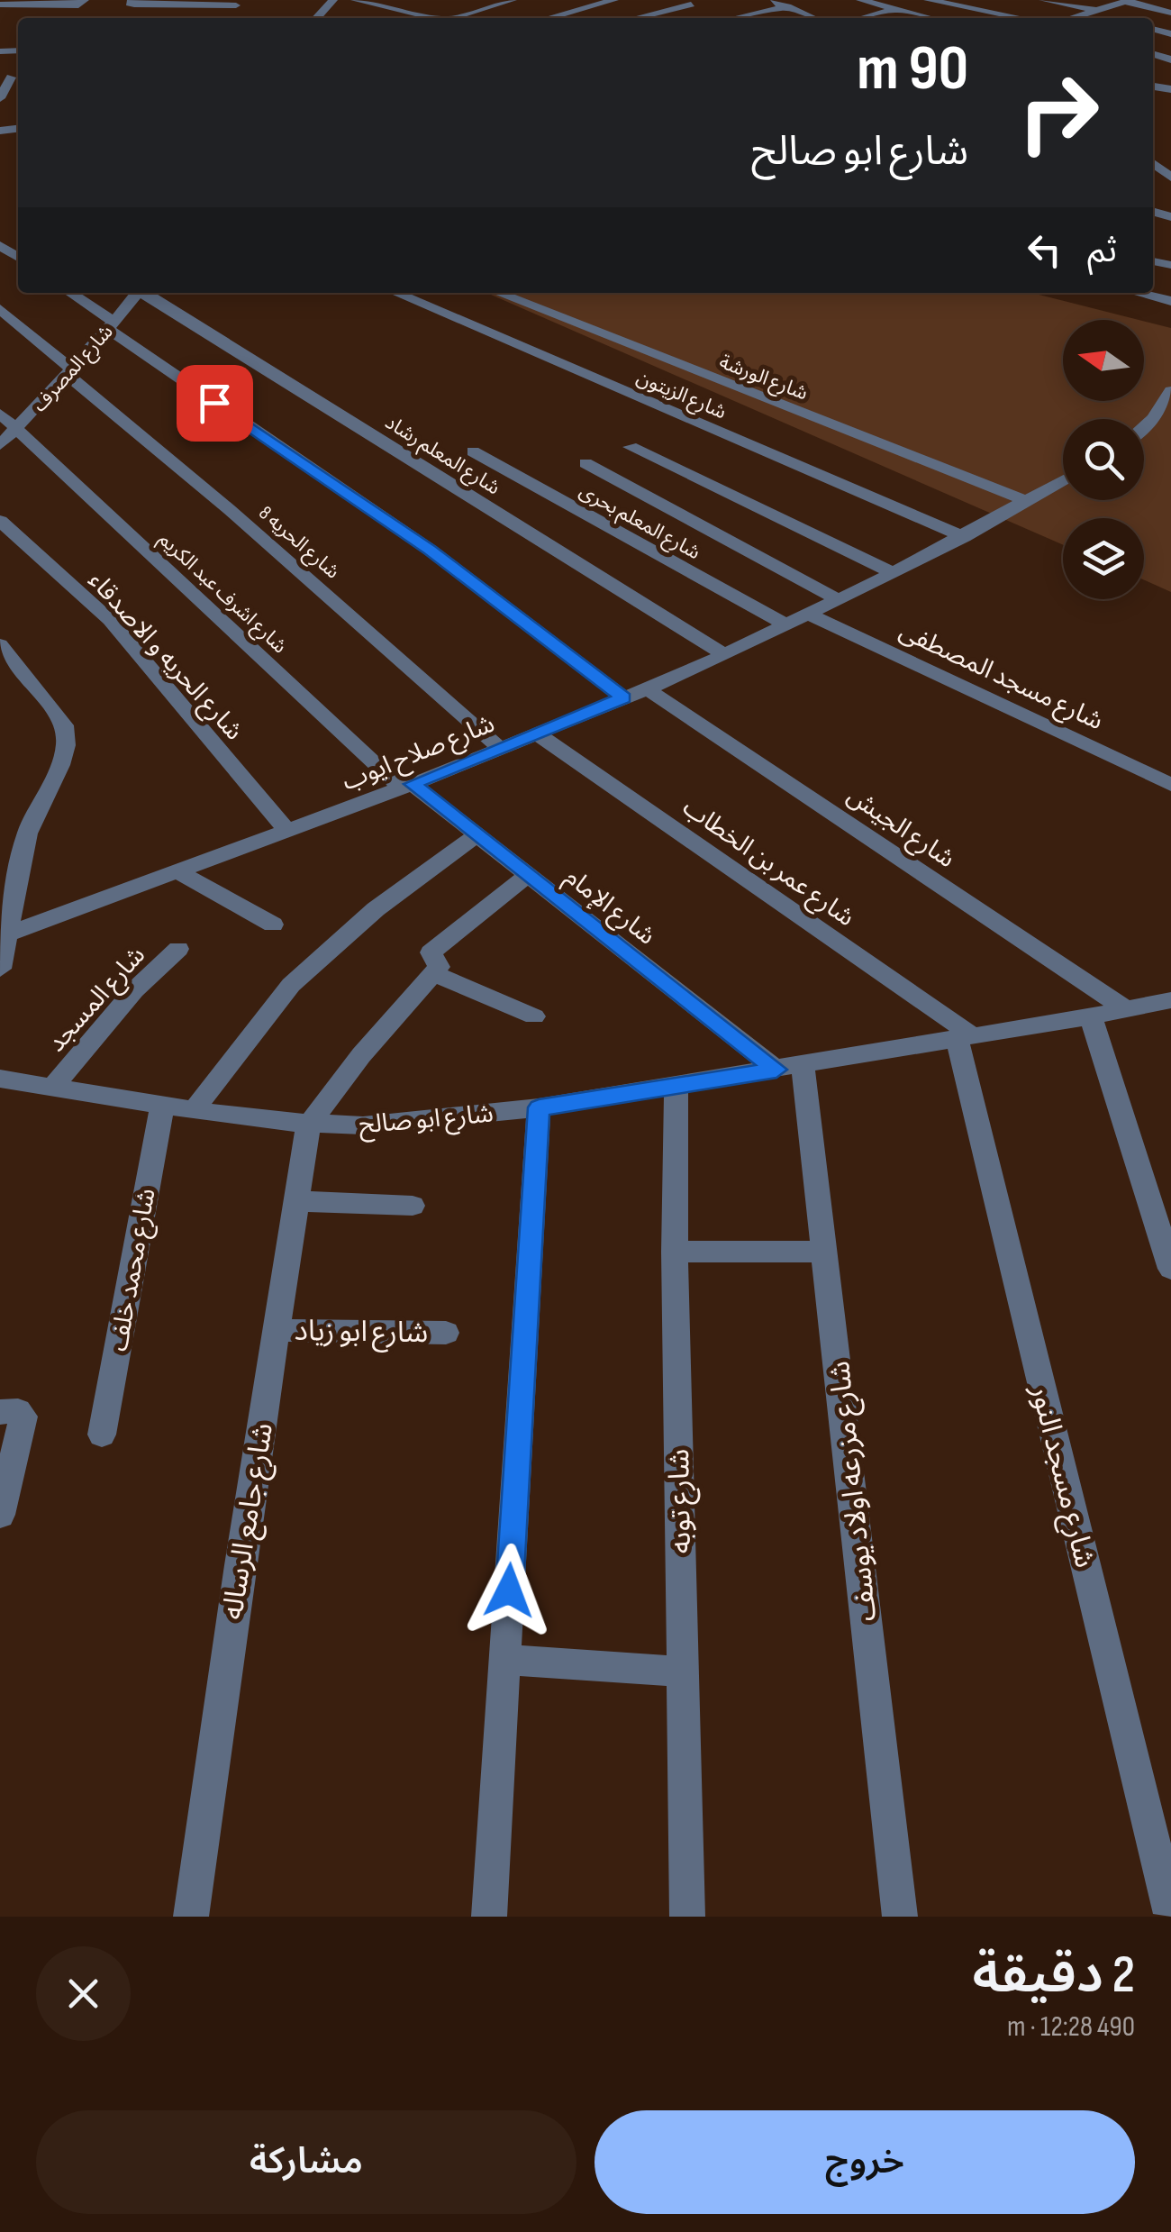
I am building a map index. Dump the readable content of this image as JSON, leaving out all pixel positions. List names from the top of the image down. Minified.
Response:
{"streets":{"street":["شارع المصرف","شارع الورشة","شارع الزيتون","شارع المعلم رشاد","شارع المعلم بحرى","شارع الحريه 8","شارع اشرف عبد الكريم","شارع الحريه و الاصدقاء","شارع مسجد المصطفى","شارع صلاح ايوب","شارع الجيش","شارع عمر بن الخطاب","شارع الإمام","شارع المسجد","شارع ابو صالح","شارع محمد خلف","شارع ابو زياد","شارع مسجد النور","شارع مزرعه اولاد يوسف","شارع توبه","شارع جامع الرساله"]},"crossings":[["شارع المصرف","شارع الحريه 8"],["شارع المصرف","شارع اشرف عبد الكريم"],["شارع الورشة","شارع صلاح ايوب"],["شارع الزيتون","شارع صلاح ايوب"],["شارع المعلم رشاد","شارع صلاح ايوب"],["شارع المعلم بحرى","شارع صلاح ايوب"],["شارع الحريه 8","شارع صلاح ايوب"],["شارع اشرف عبد الكريم","شارع صلاح ايوب"],["شارع اشرف عبد الكريم","شارع الإمام"],["شارع الحريه و الاصدقاء","شارع صلاح ايوب"],["شارع مسجد المصطفى","شارع صلاح ايوب"],["شارع صلاح ايوب","شارع الجيش"],["شارع صلاح ايوب","شارع عمر بن الخطاب"],["شارع صلاح ايوب","شارع الإمام"],["شارع الجيش","شارع ابو صالح"],["شارع عمر بن الخطاب","شارع ابو صالح"],["شارع عمر بن الخطاب","شارع مسجد النور"],["شارع الإمام","شارع ابو صالح"],["شارع الإمام","شارع مزرعه اولاد يوسف"],["شارع المسجد","شارع ابو صالح"],["شارع ابو صالح","شارع محمد خلف"],["شارع ابو صالح","شارع مسجد النور"],["شارع ابو صالح","شارع مزرعه اولاد يوسف"],["شارع ابو صالح","شارع توبه"],["شارع ابو صالح","شارع جامع الرساله"],["شارع ابو زياد","شارع جامع الرساله"]],"north":"left","page":{"turn":["90 m","شارع ابو صالح"],"then":"ثم","heading":["2 دقيقة","490 m · 12:28"],"buttons":["خروج","مشاركة"]}}
